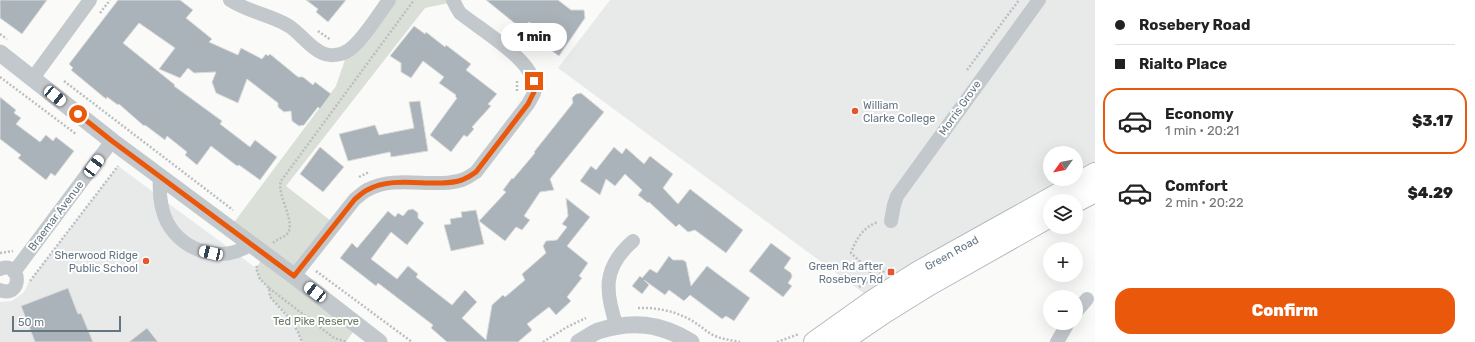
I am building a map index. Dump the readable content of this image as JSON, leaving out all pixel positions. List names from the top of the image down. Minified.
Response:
{"streets":{"main road":["Green Road"],"street":["Morris Grove","Braemar Avenue"]},"parks":["Ted Pike Reserve"],"places":{"other":["William Clarke College","Sherwood Ridge Public School"],"transit":["Green Rd after Rosebery Rd"]},"scale_bar":"50 m","north":"bottom left","page":{"banner":["Rosebery Road","Rialto Place"],"bubble":"1 min","list":[{"name":"Economy","note":"1 min · 20:21","value":"$3.17"},{"name":"Comfort","note":"2 min · 20:22","value":"$4.29"}],"map_buttons":["+","−"],"buttons":"Confirm","scale":"50 m"}}
